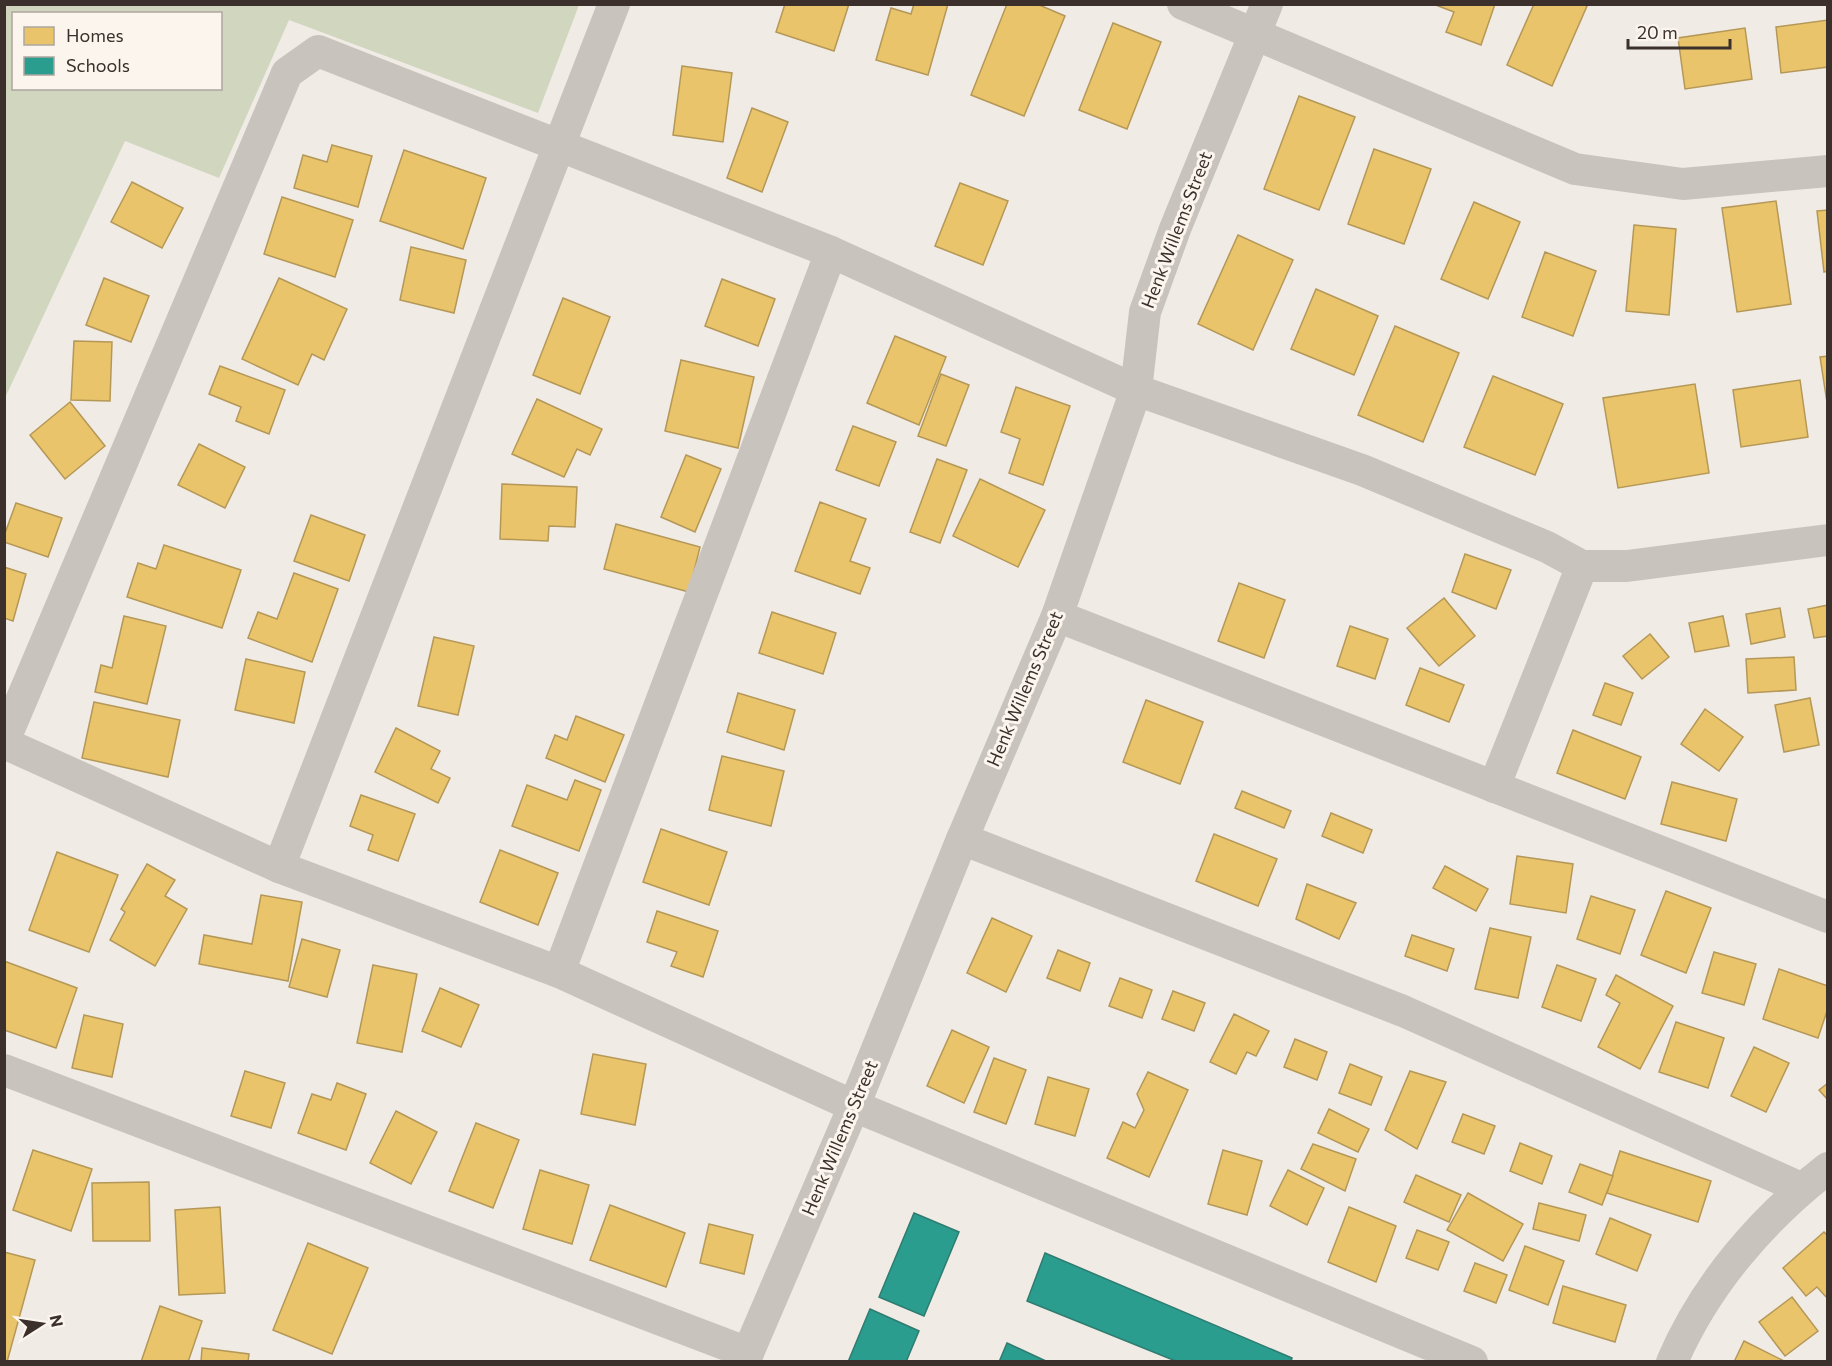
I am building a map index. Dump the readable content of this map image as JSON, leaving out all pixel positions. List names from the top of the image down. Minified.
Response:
{"streets":{"street":["Henk Willems Street"]},"legend":["Homes","Schools"],"scale_bar":"20 m","north":"right"}
